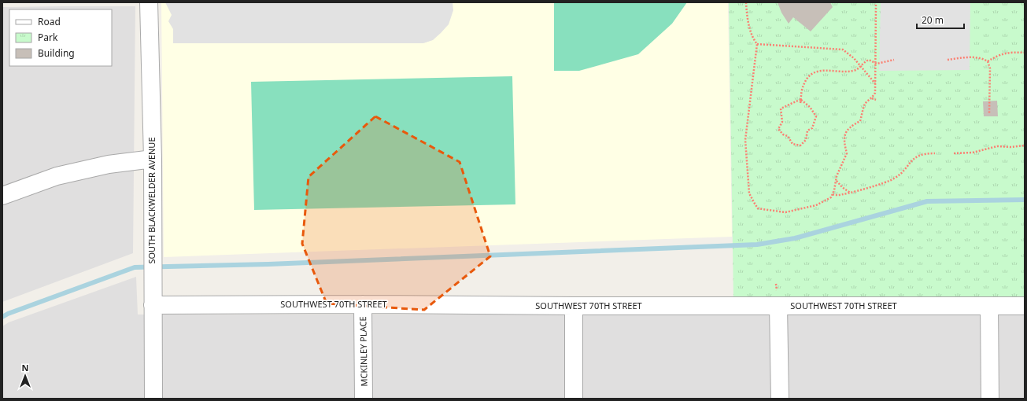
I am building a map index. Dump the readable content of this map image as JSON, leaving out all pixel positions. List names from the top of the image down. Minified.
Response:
{"streets":{"street":["SOUTH BLACKWELDER AVENUE","SOUTHWEST 70TH STREET","MCKINLEY PLACE"]},"crossings":[["SOUTH BLACKWELDER AVENUE","SOUTHWEST 70TH STREET"],["SOUTHWEST 70TH STREET","MCKINLEY PLACE"]],"legend":["Road","Park","Building"],"scale_bar":"20 m","north":"top"}
